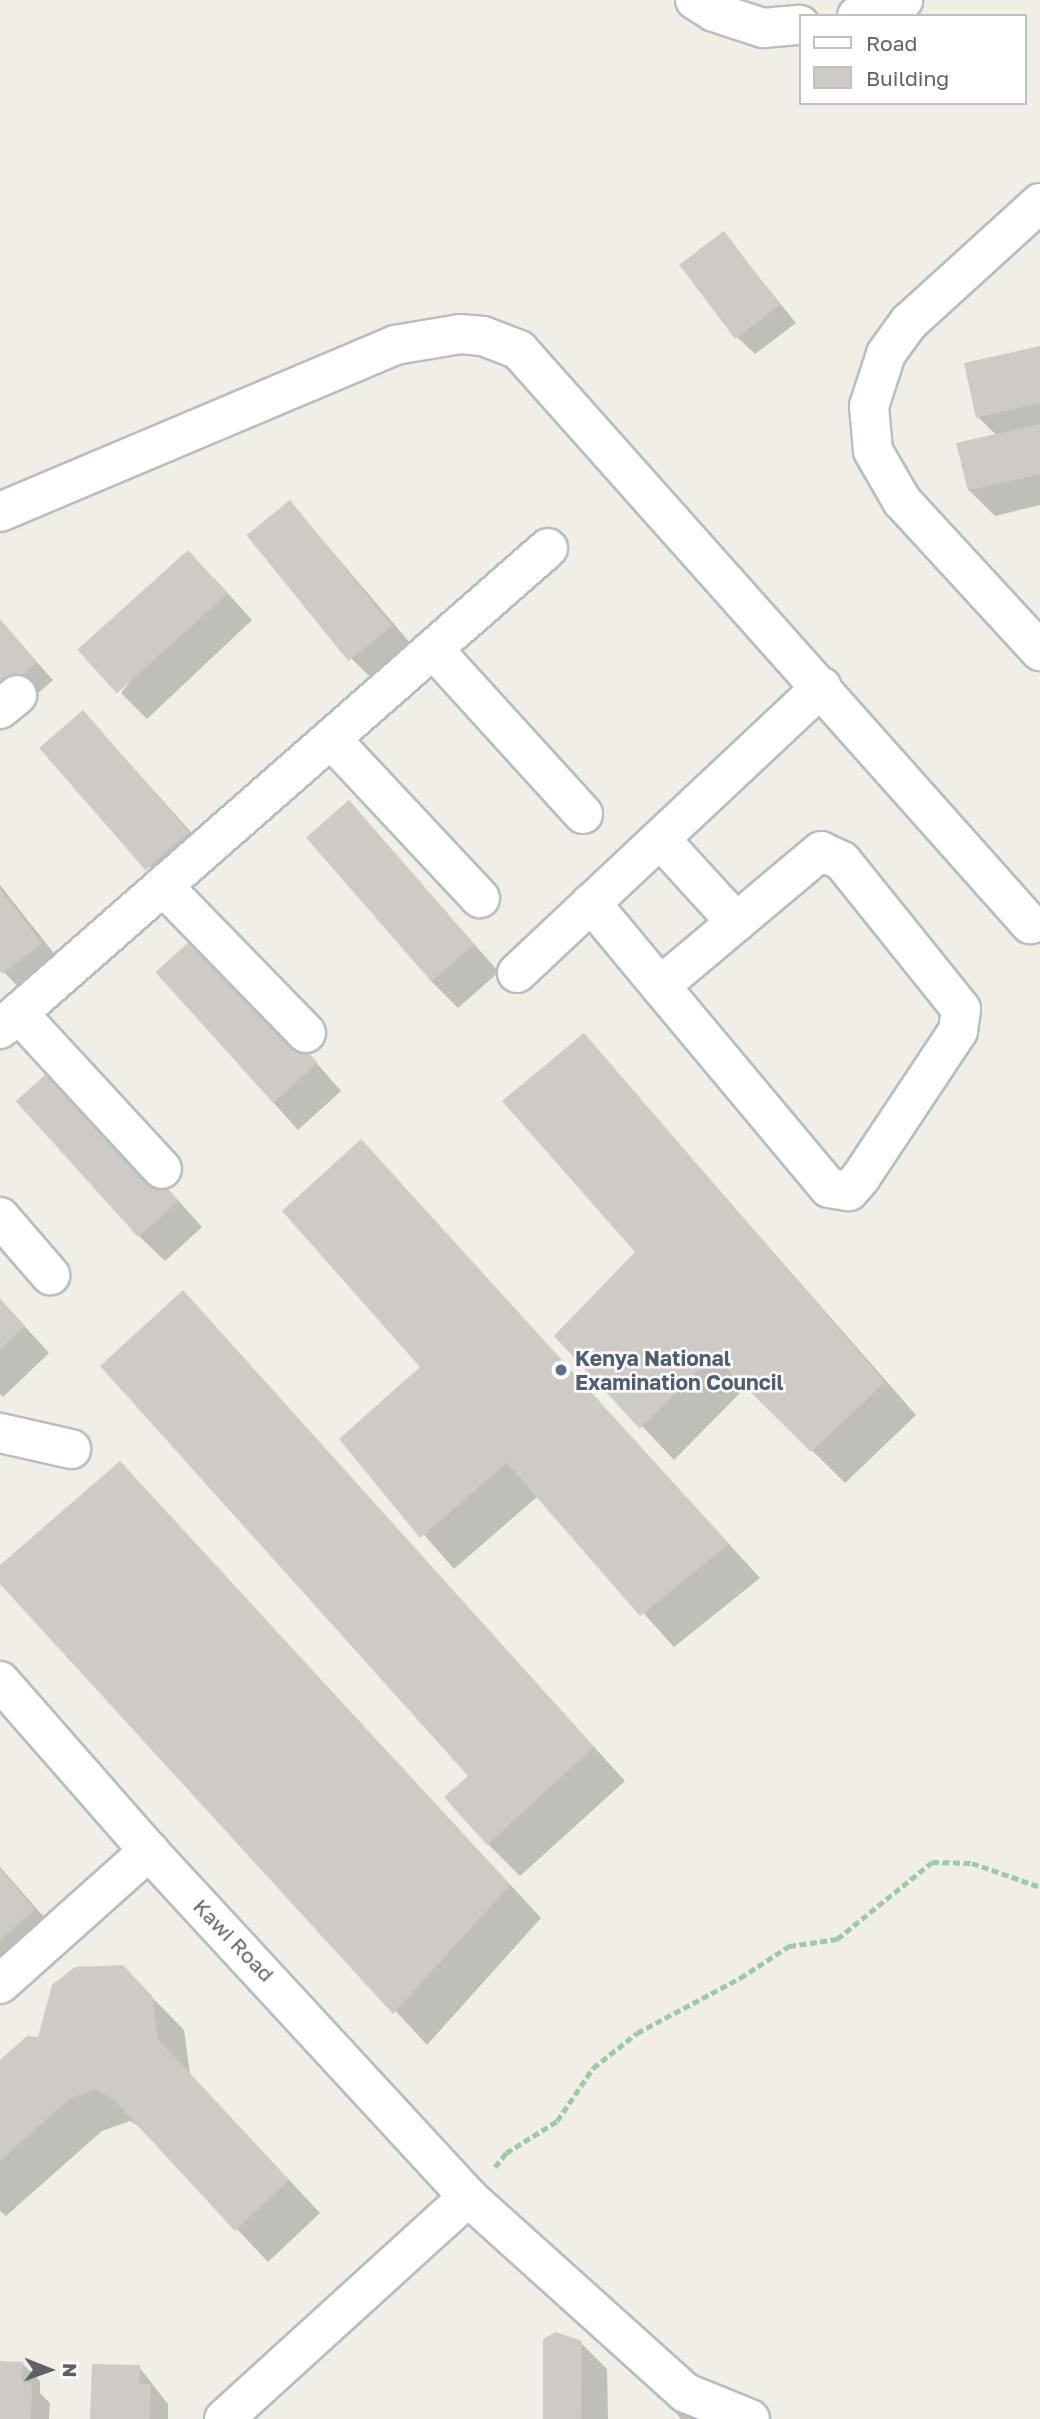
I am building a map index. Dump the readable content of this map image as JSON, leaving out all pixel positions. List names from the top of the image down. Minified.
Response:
{"streets":{"street":["Kawi Road"]},"places":["Kenya National Examination Council"],"legend":["Road","Building"],"north":"right"}
